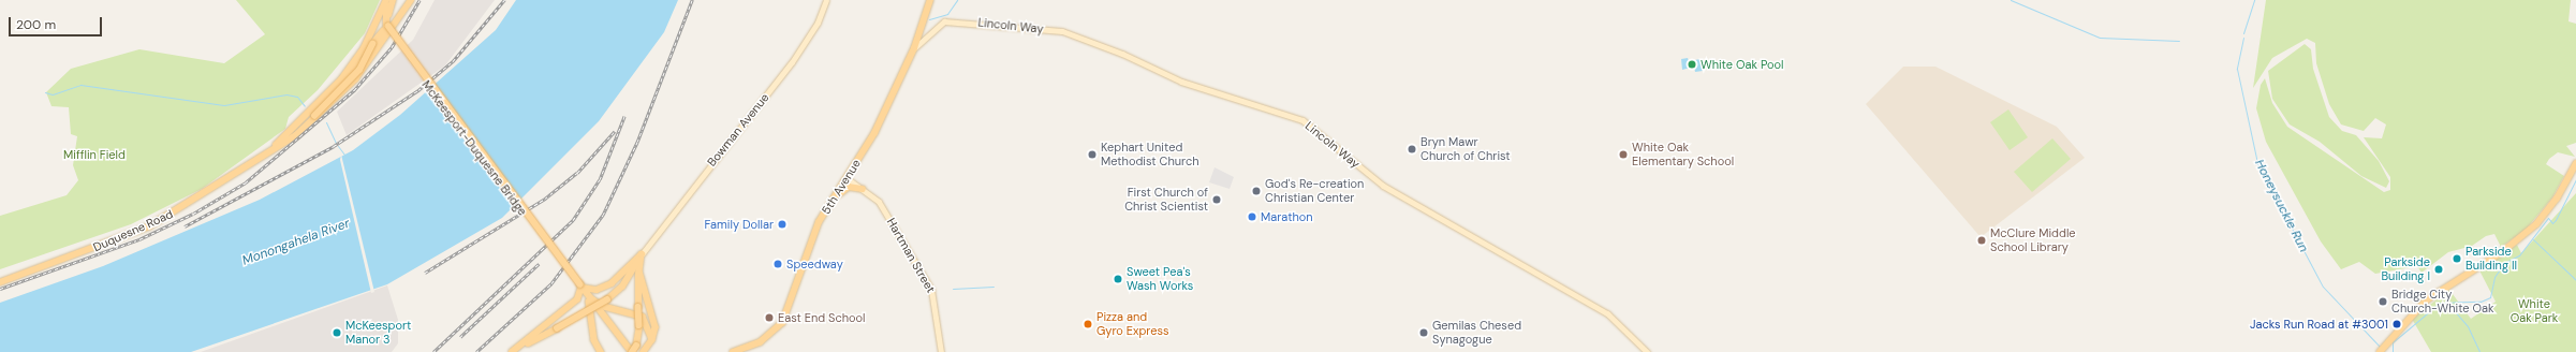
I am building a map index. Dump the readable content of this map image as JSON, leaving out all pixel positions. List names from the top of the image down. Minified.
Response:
{"streets":{"main road":["Lincoln Way","Bowman Avenue","McKeesport-Duquesne Bridge","5th Avenue","Duquesne Road","Hartman Street"]},"crossings":[["Lincoln Way","5th Avenue"],["5th Avenue","Hartman Street"]],"water":["Honeysuckle Run","Monongahela River"],"parks":["Mifflin Field","White Oak Park"],"places":["White Oak Pool","Bryn Mawr Church of Christ","Kephart United Methodist Church","White Oak Elementary School","God's Re-creation Christian Center","First Church of Christ Scientist","Marathon","Family Dollar","McClure Middle School Library","Parkside Building II","Speedway","Parkside Building I","Sweet Pea's Wash Works","Bridge City Church-White Oak","East End School","Pizza and Gyro Express","Jacks Run Road at #3001","McKeesport Manor 3","Gemilas Chesed Synagogue"],"scale_bar":"200 m"}
